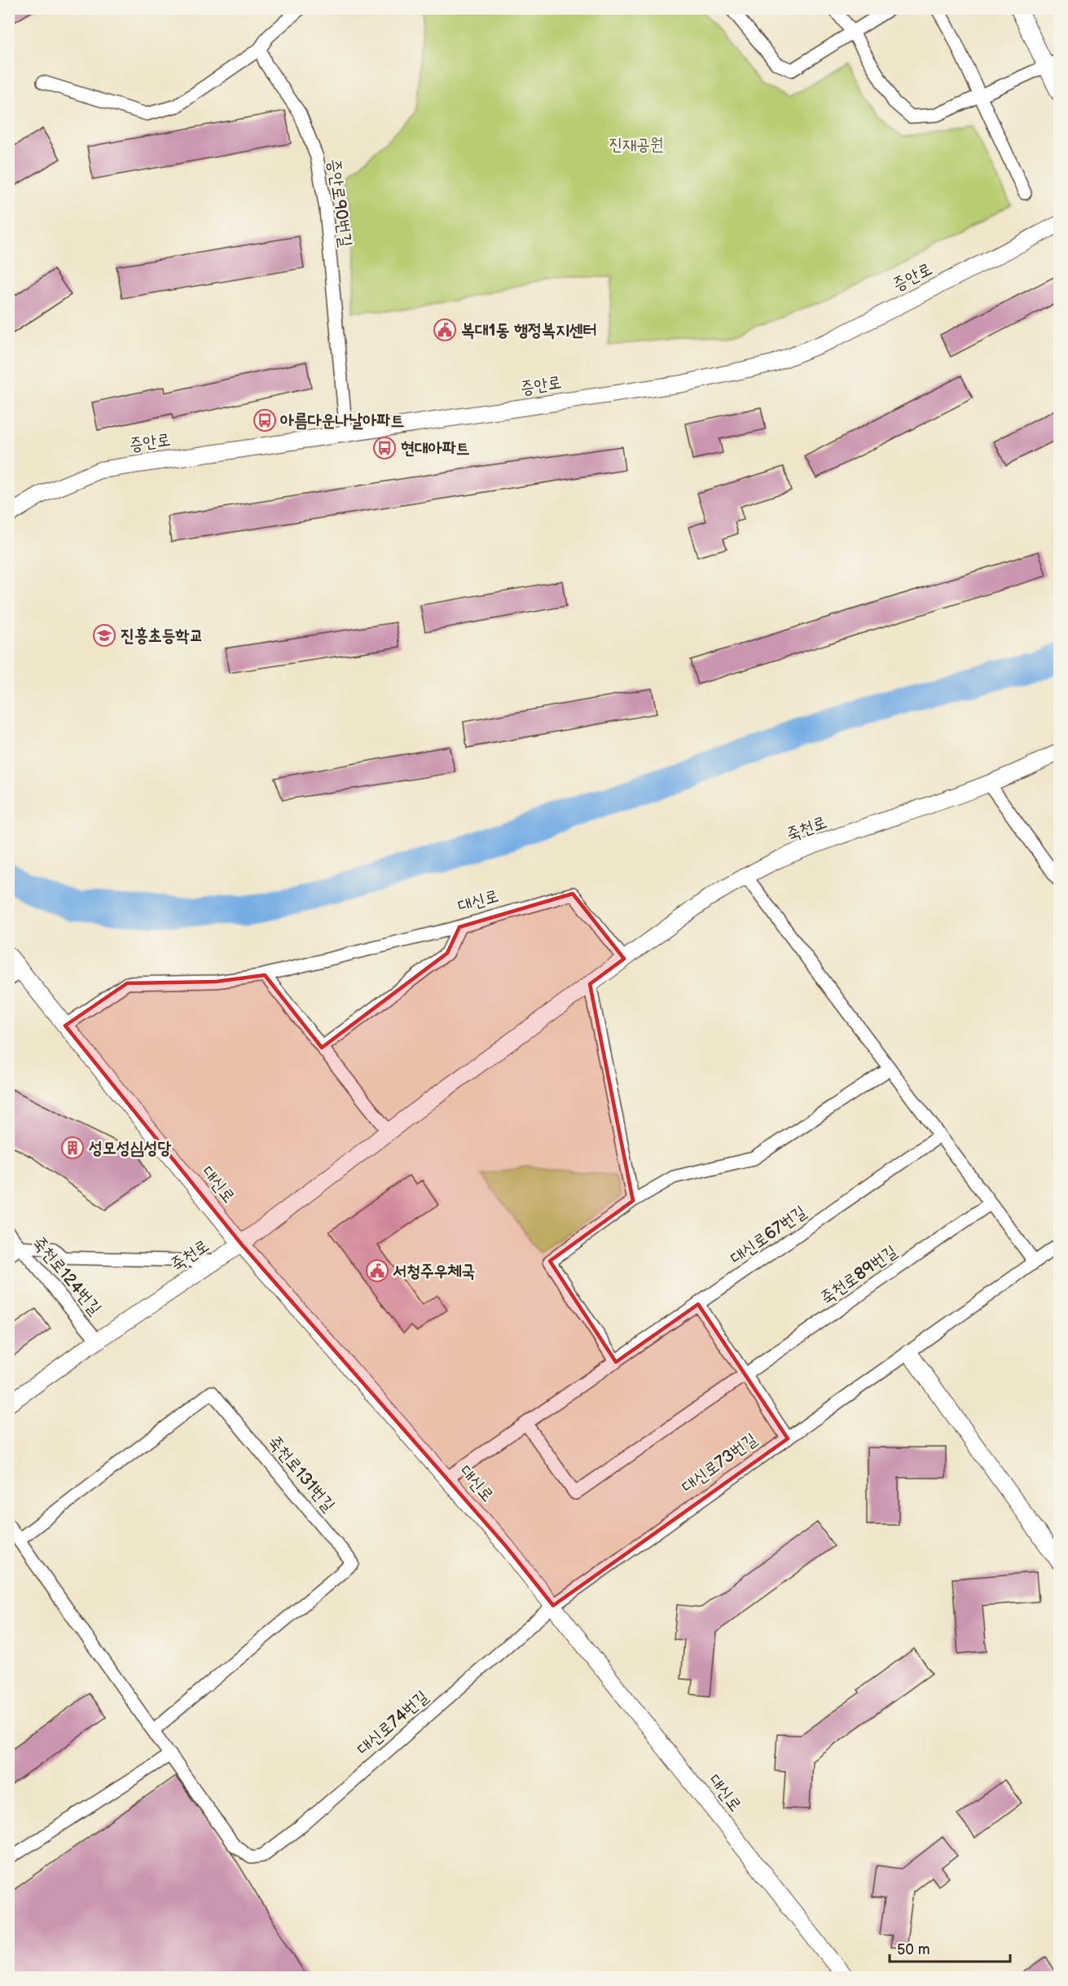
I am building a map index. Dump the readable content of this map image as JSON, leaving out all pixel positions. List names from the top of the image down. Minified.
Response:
{"streets":{"street":["증안로90번길","증안로","죽천로","대신로","대신로67번길","죽천로89번길","죽천로124번길","대신로73번길","죽천로131번길","대신로74번길"]},"crossings":[["증안로90번길","증안로"],["죽천로","대신로"],["죽천로","죽천로124번길"],["대신로","대신로67번길"],["대신로","대신로73번길"],["대신로","대신로74번길"],["대신로73번길","대신로74번길"]],"parks":["진재공원"],"places":{"public building":["복대1동 행정복지센터","서청주우체국"],"bus stop":["아름다운나날아파트","현대아파트"],"school or university":["진흥초등학교"],"building":["성모성심성당"]},"scale_bar":"50 m"}
